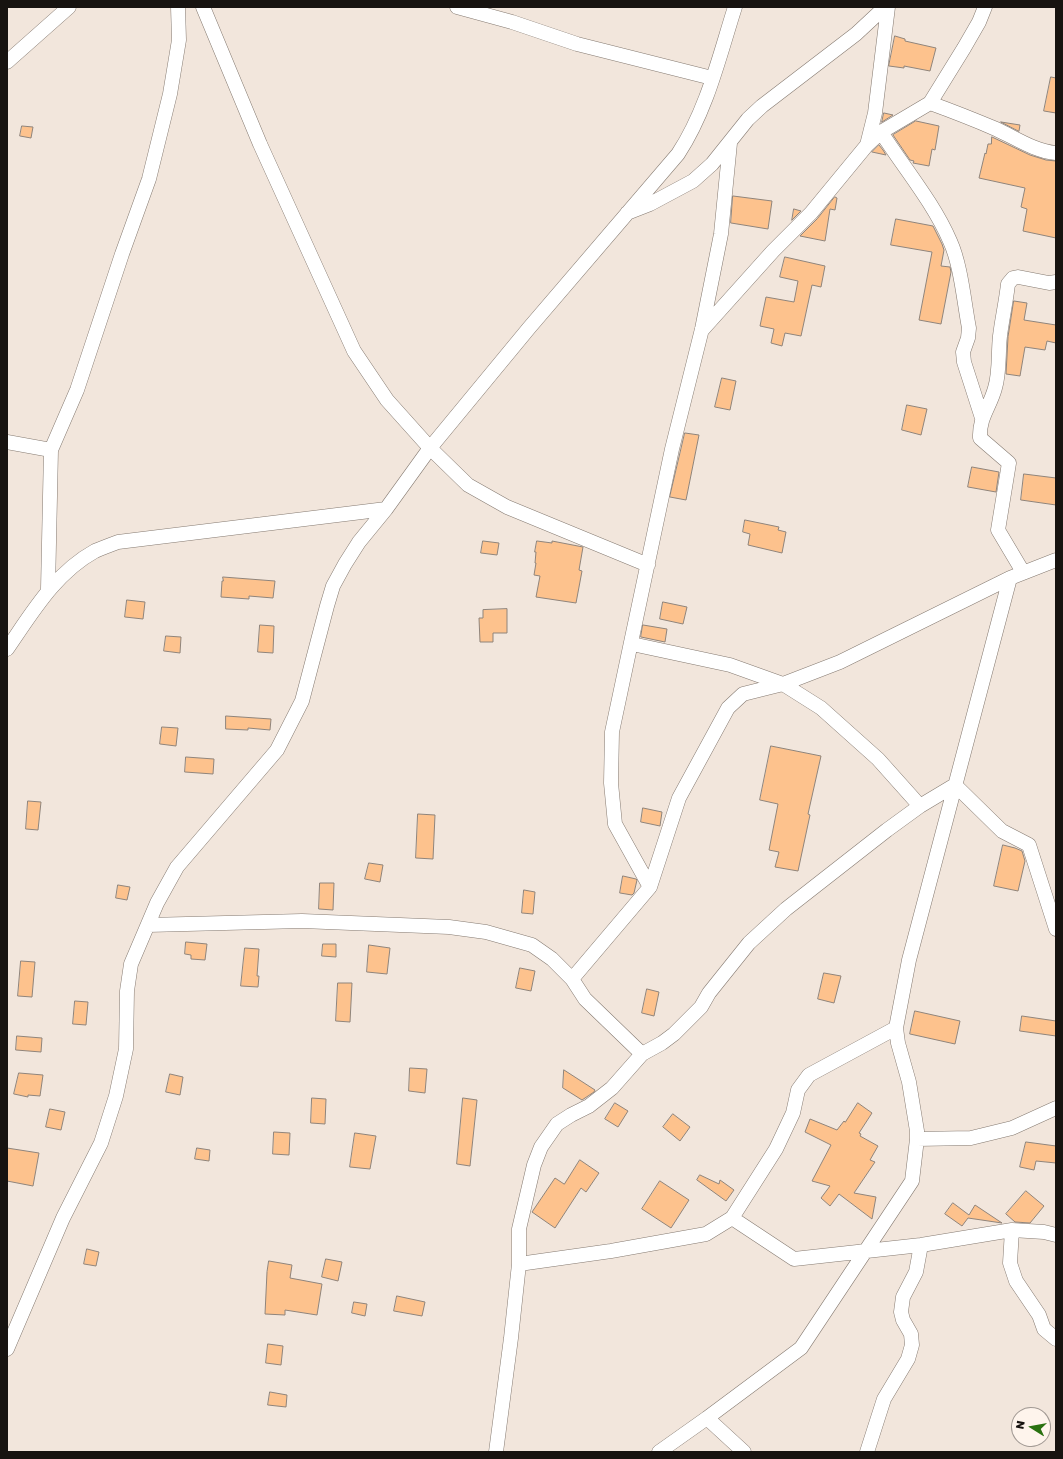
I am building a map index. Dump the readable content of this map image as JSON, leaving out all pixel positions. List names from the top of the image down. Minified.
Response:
{"north":"left"}
